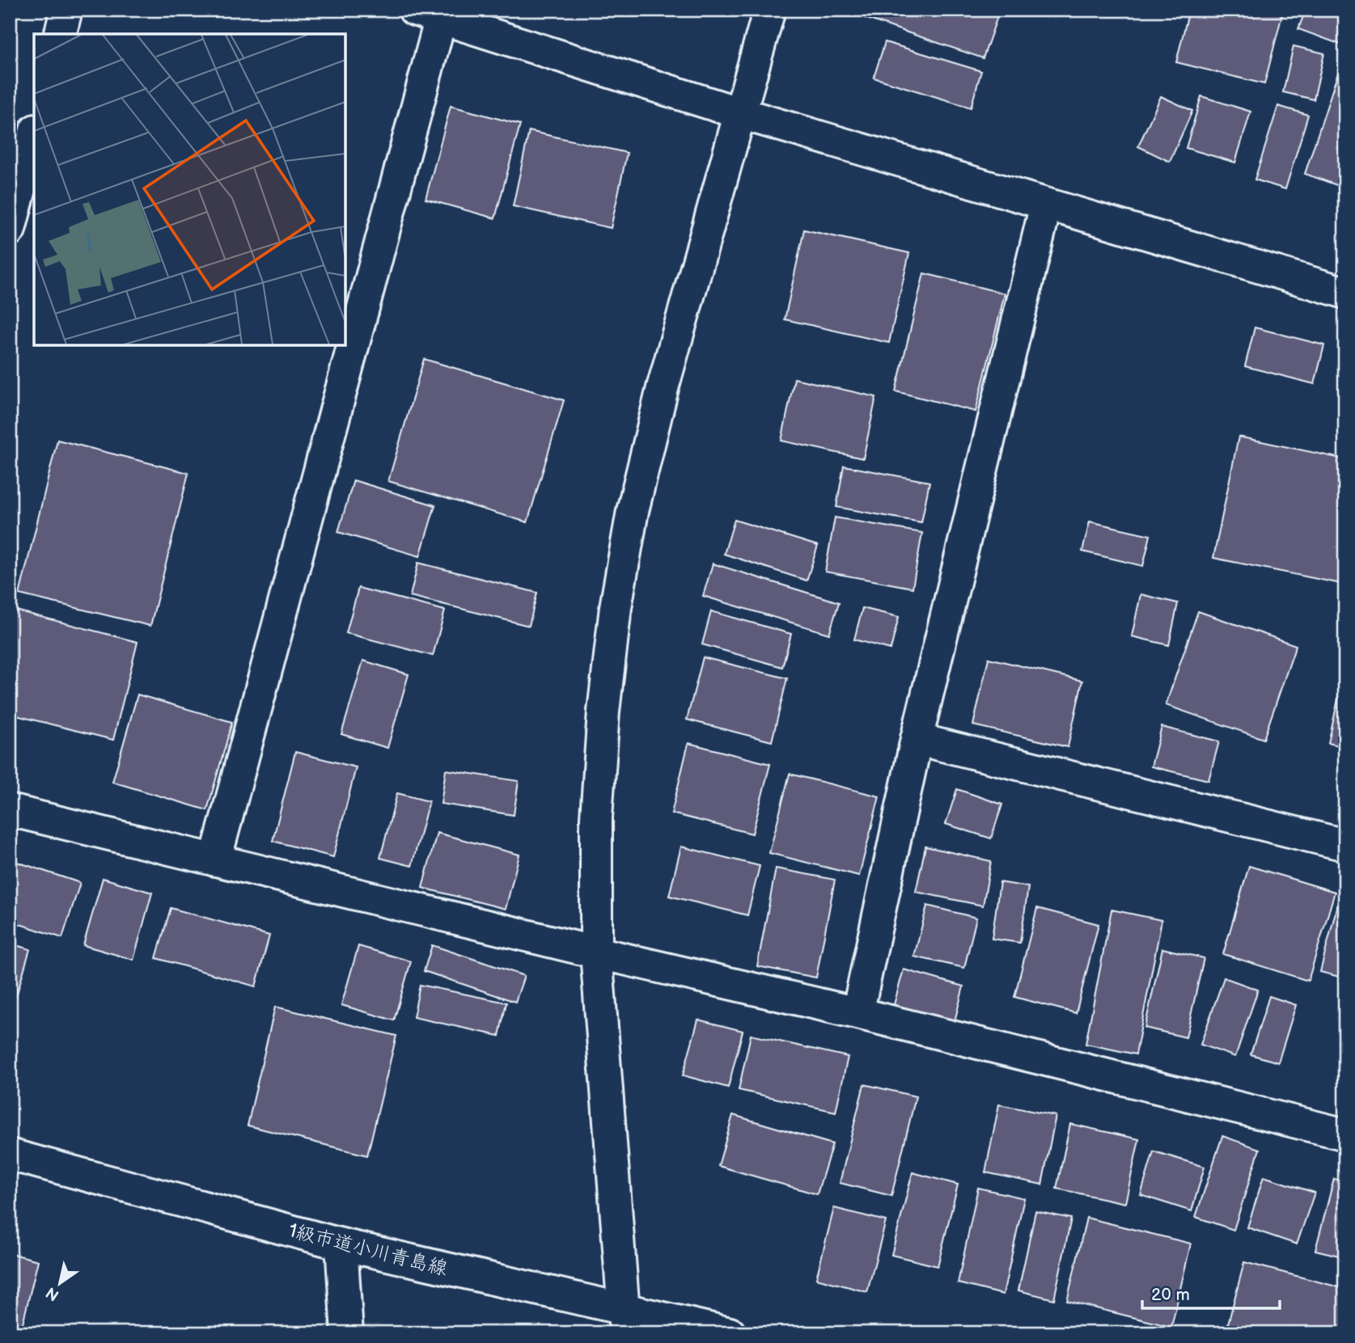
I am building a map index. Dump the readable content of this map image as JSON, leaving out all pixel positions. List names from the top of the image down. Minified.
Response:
{"streets":{"street":["1級市道小川青島線"]},"scale_bar":"20 m","north":"bottom left"}
